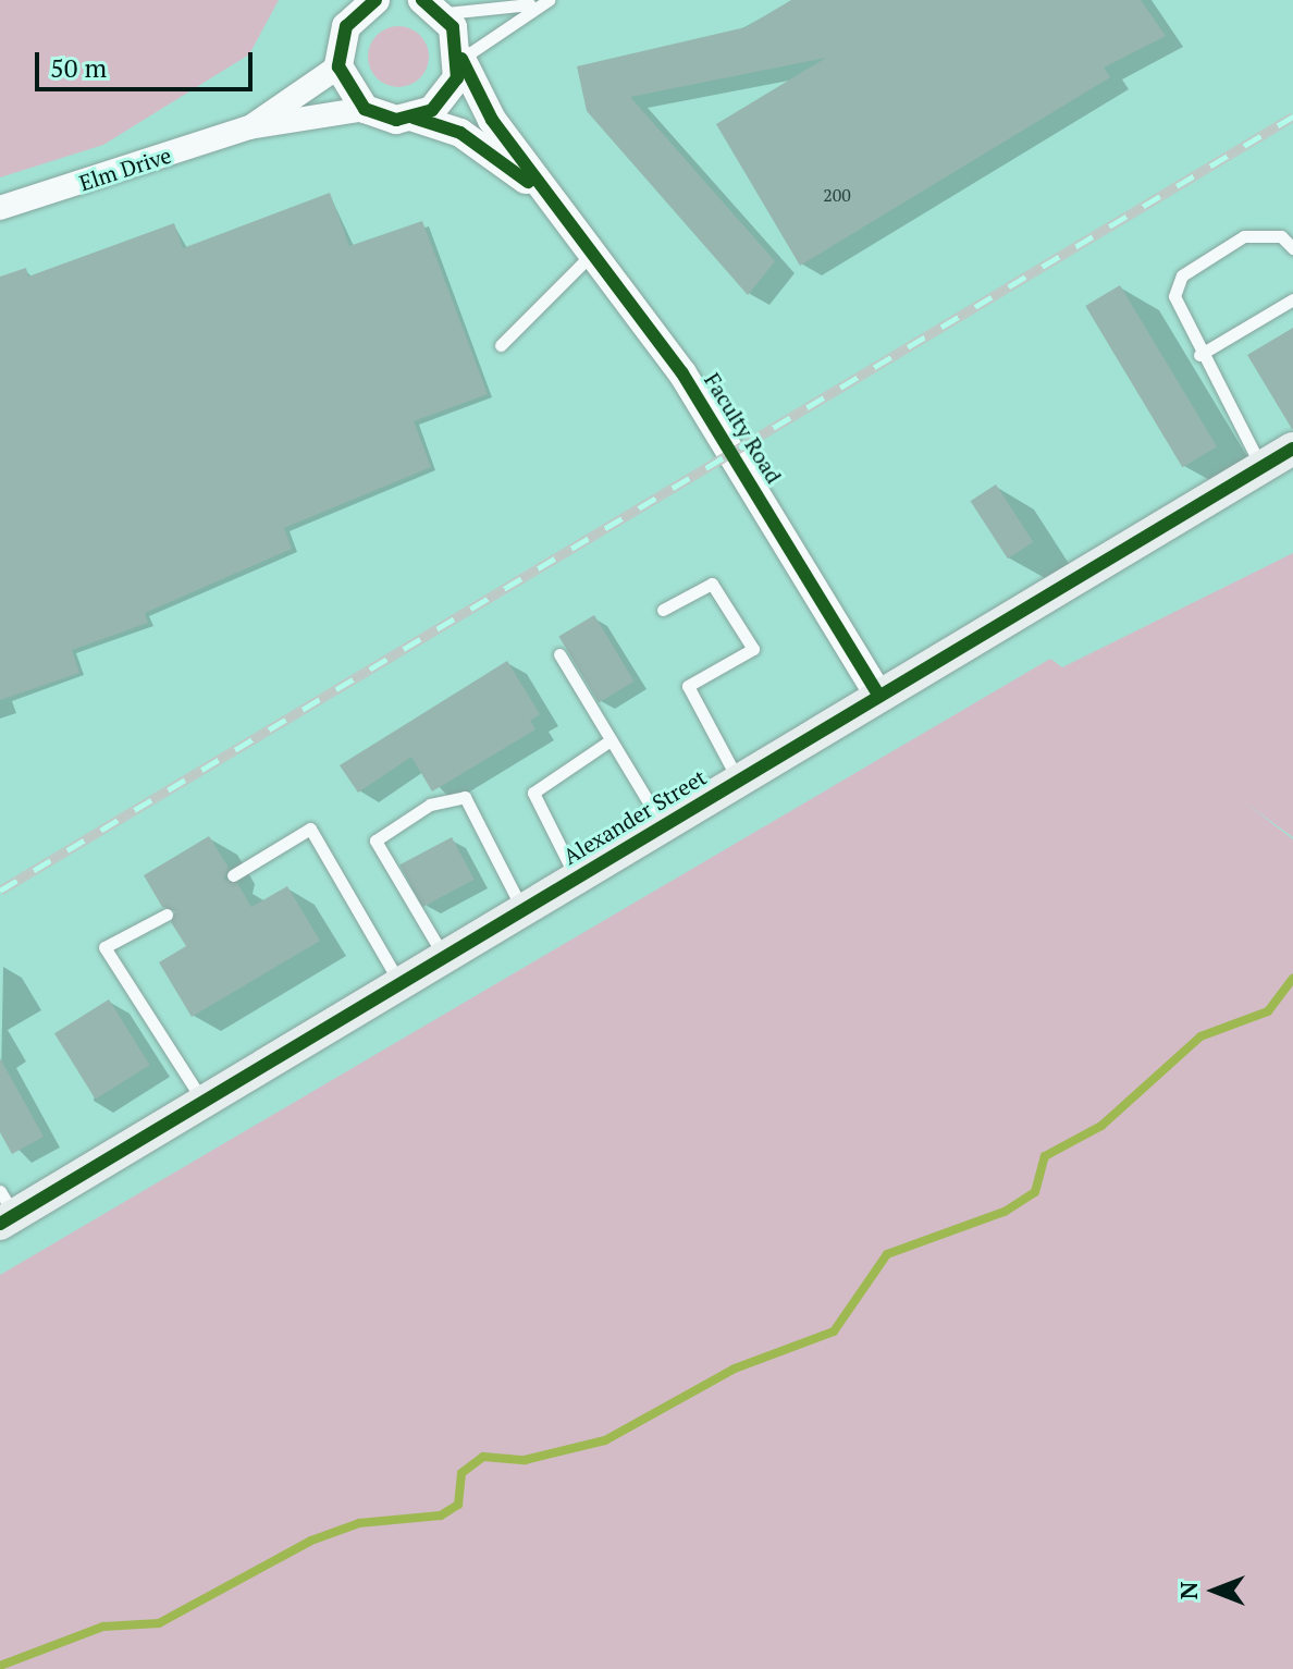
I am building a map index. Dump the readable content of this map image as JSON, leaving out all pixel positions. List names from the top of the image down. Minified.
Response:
{"streets":{"main road":["Alexander Street"],"street":["Elm Drive","Faculty Road"]},"crossings":[["Elm Drive","Faculty Road"],["Faculty Road","Alexander Street"]],"house_numbers":["200"],"scale_bar":"50 m","north":"left"}
